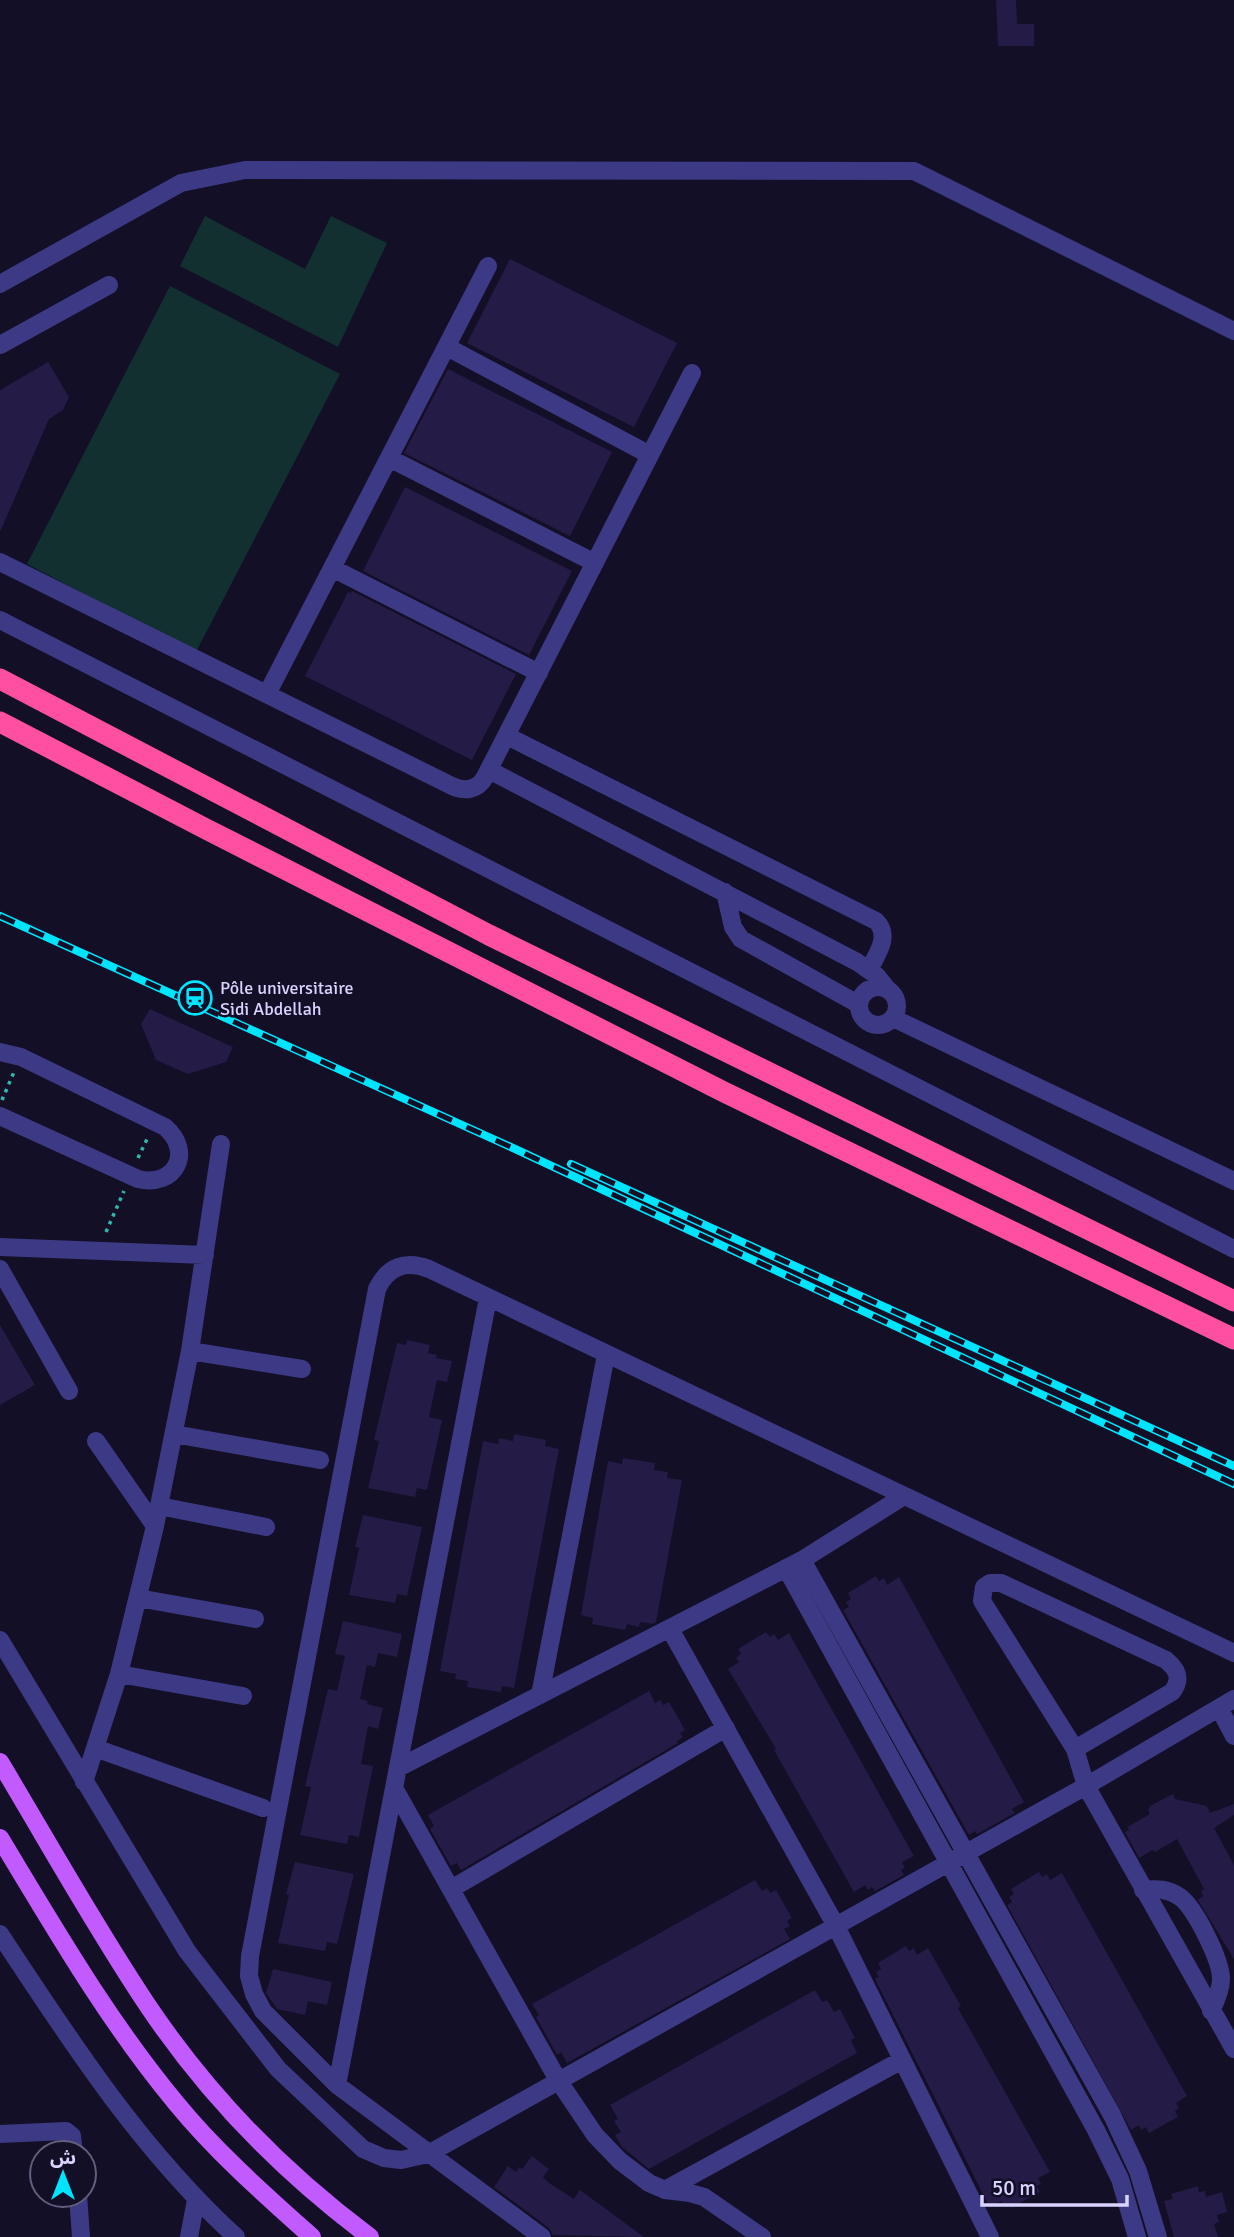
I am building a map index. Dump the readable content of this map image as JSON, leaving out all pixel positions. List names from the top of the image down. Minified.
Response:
{"places":{"station":["Pôle universitaire Sidi Abdellah"]},"scale_bar":"50 m","north":"top"}
